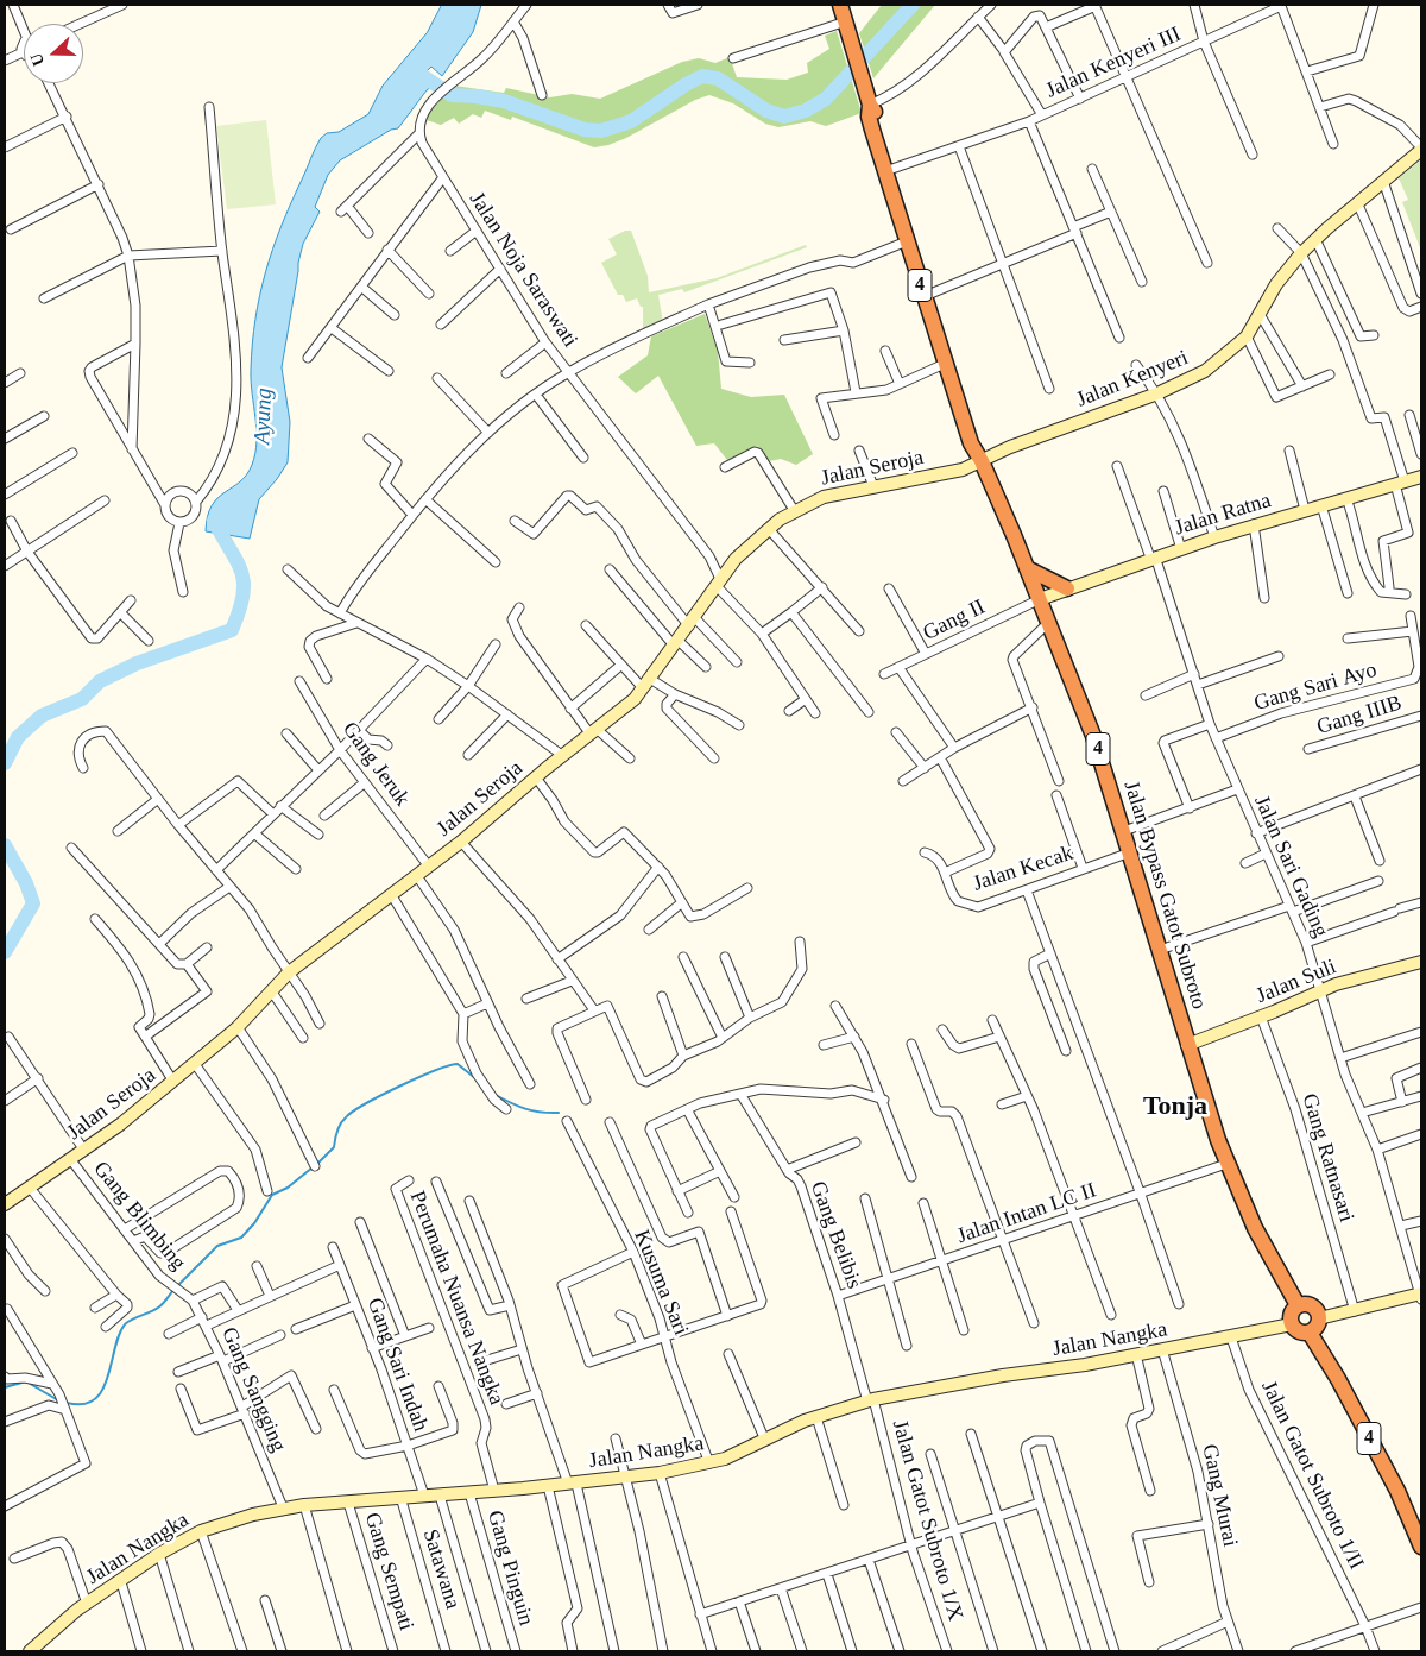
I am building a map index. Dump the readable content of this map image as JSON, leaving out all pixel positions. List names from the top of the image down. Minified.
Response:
{"streets":{"highway":["4","Jalan Bypass Gatot Subroto"],"street":["Jalan Kenyeri III","Jalan Noja Saraswati","Jalan Kenyeri","Jalan Seroja","Jalan Ratna","Gang II","Gang Sari Ayo","Gang IIIB","Gang Jeruk","Jalan Sari Gading","Jalan Kecak","Jalan Suli","Gang Ratnasari","Jalan Intan LC II","Gang Blimbing","Gang Belibis","Kusuma Sari","Perumaha Nuansa Nangka","Jalan Nangka","Gang Sari Indah","Gang Sangging","Jalan Gatot Subroto 1/II","Gang Murai","Jalan Gatot Subroto 1/X","Gang Pinguin","Satawana","Gang Sempati"]},"crossings":[["Jalan Kenyeri III","Jalan Bypass Gatot Subroto"],["Jalan Noja Saraswati","Jalan Seroja"],["4","Jalan Bypass Gatot Subroto"],["4","Jalan Nangka"],["Jalan Kenyeri","Jalan Seroja"],["Jalan Kenyeri","Jalan Bypass Gatot Subroto"],["Jalan Seroja","Gang Jeruk"],["Jalan Seroja","Jalan Bypass Gatot Subroto"],["Jalan Seroja","Gang Blimbing"],["Jalan Ratna","Gang II"],["Jalan Ratna","Jalan Sari Gading"],["Jalan Ratna","Jalan Bypass Gatot Subroto"],["Gang II","Jalan Bypass Gatot Subroto"],["Gang Sari Ayo","Jalan Sari Gading"],["Jalan Sari Gading","Jalan Suli"],["Jalan Kecak","Jalan Bypass Gatot Subroto"],["Jalan Bypass Gatot Subroto","Jalan Suli"],["Jalan Bypass Gatot Subroto","Jalan Intan LC II"],["Jalan Bypass Gatot Subroto","Jalan Nangka"],["Jalan Suli","Gang Ratnasari"],["Jalan Intan LC II","Gang Belibis"],["Gang Blimbing","Gang Sangging"],["Gang Belibis","Jalan Nangka"],["Gang Belibis","Jalan Gatot Subroto 1/X"],["Kusuma Sari","Jalan Nangka"],["Perumaha Nuansa Nangka","Jalan Nangka"],["Jalan Nangka","Gang Sari Indah"],["Jalan Nangka","Gang Sangging"],["Jalan Nangka","Jalan Gatot Subroto 1/II"],["Jalan Nangka","Gang Murai"],["Jalan Nangka","Jalan Gatot Subroto 1/X"],["Jalan Nangka","Gang Pinguin"],["Jalan Nangka","Satawana"],["Jalan Nangka","Gang Sempati"]],"districts":["Tonja"],"water":["Ayung"],"north":"left"}
